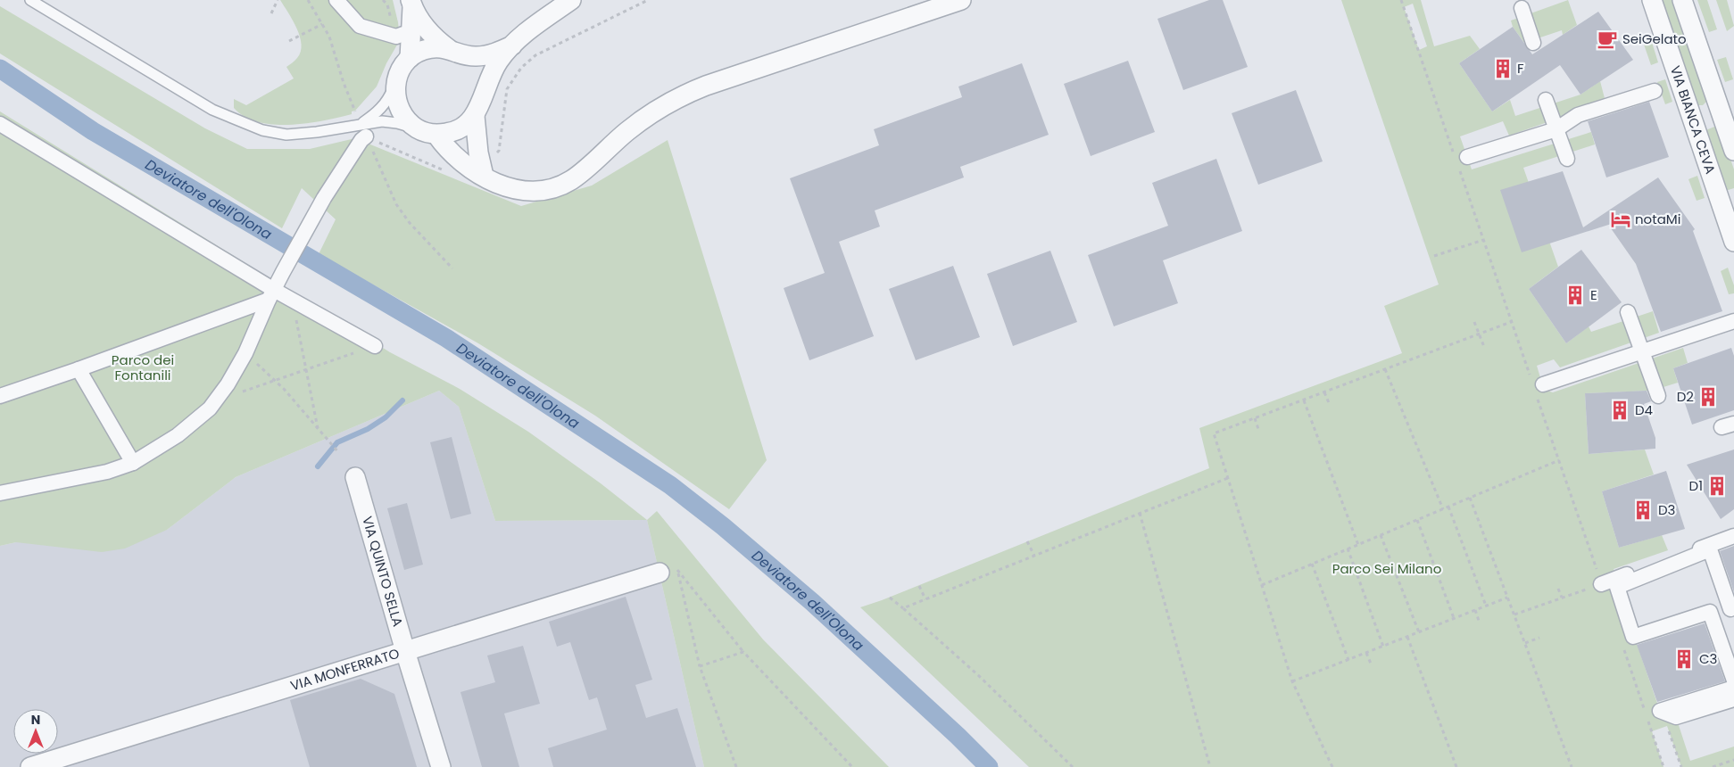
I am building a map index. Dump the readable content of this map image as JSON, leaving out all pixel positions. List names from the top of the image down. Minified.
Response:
{"streets":{"street":["VIA BIANCA CEVA","VIA QUINTO SELLA","VIA MONFERRATO"]},"crossings":[["VIA QUINTO SELLA","VIA MONFERRATO"]],"water":["Deviatore dell'Olona"],"parks":["Parco dei Fontanili","Parco Sei Milano"],"places":{"cafe":["SeiGelato"],"building":["F","E","D2","D4","D1","D3","C3"],"hotel":["notaMi"]},"north":"top"}
